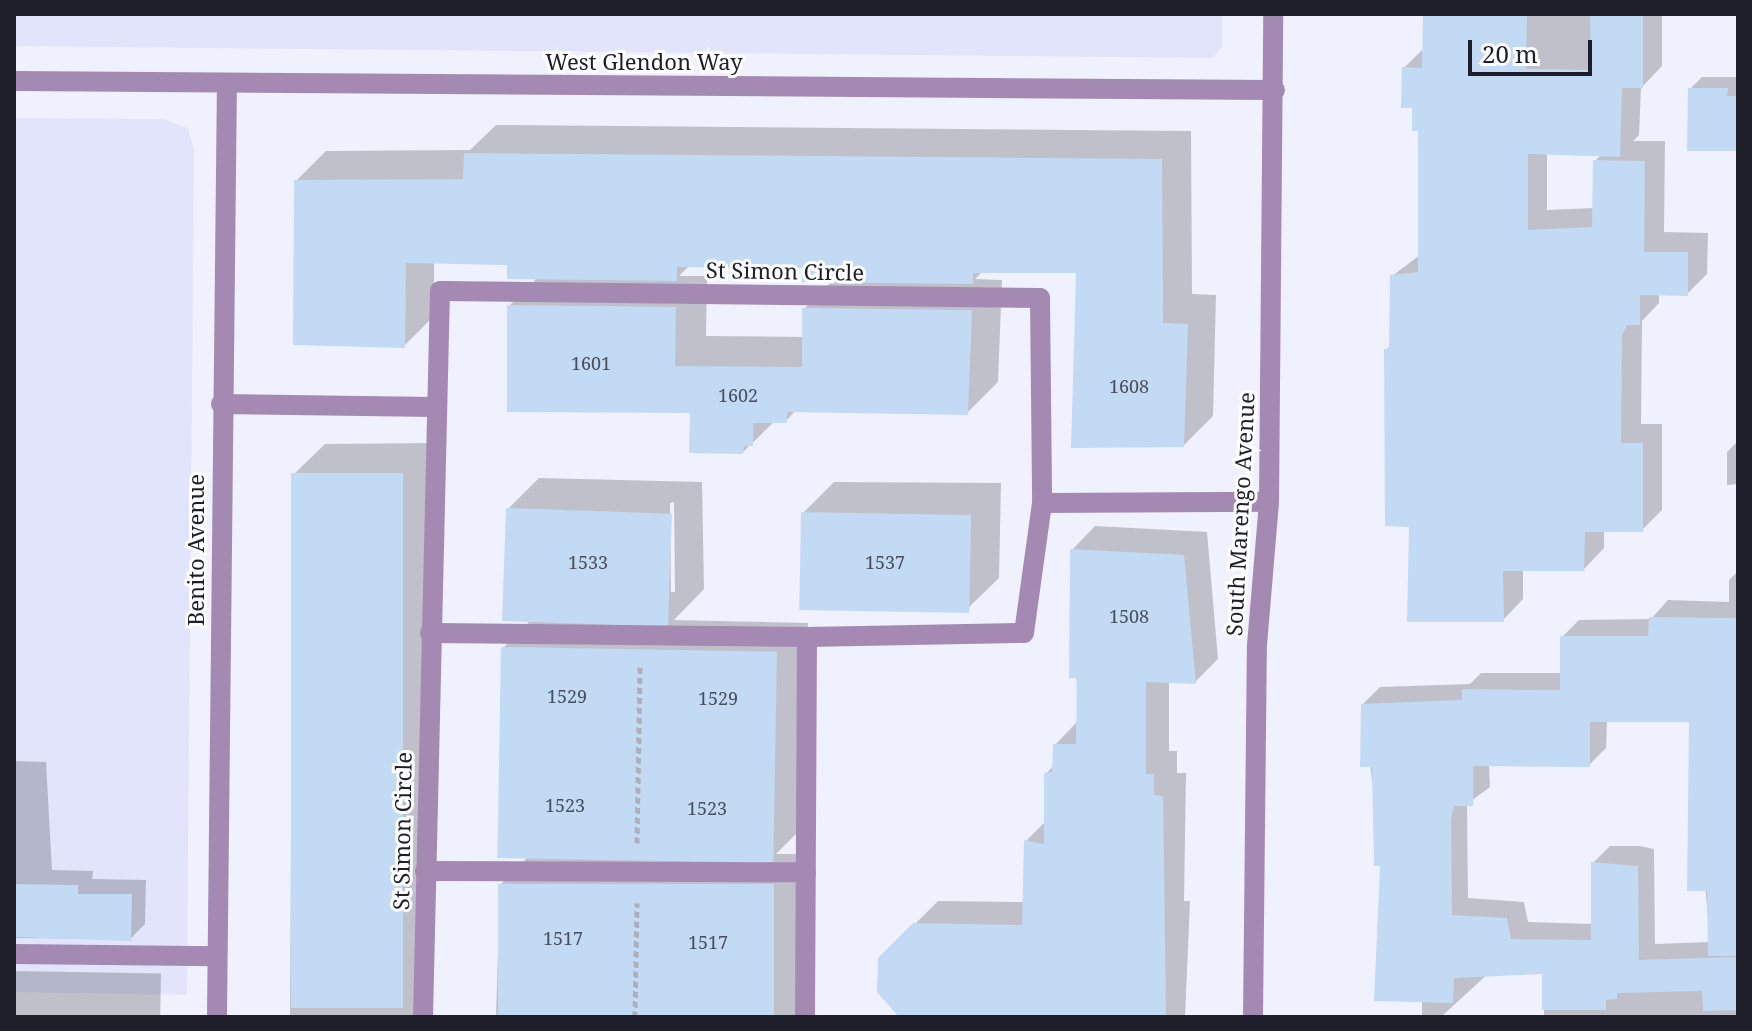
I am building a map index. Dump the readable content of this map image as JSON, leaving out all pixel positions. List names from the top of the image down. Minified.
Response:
{"streets":{"street":["West Glendon Way","St Simon Circle","South Marengo Avenue","Benito Avenue"]},"crossings":[["West Glendon Way","South Marengo Avenue"],["West Glendon Way","Benito Avenue"]],"house_numbers":["1601","1608","1602","1533","1537","1508","1529","1529","1523","1523","1517","1517"],"scale_bar":"20 m"}
